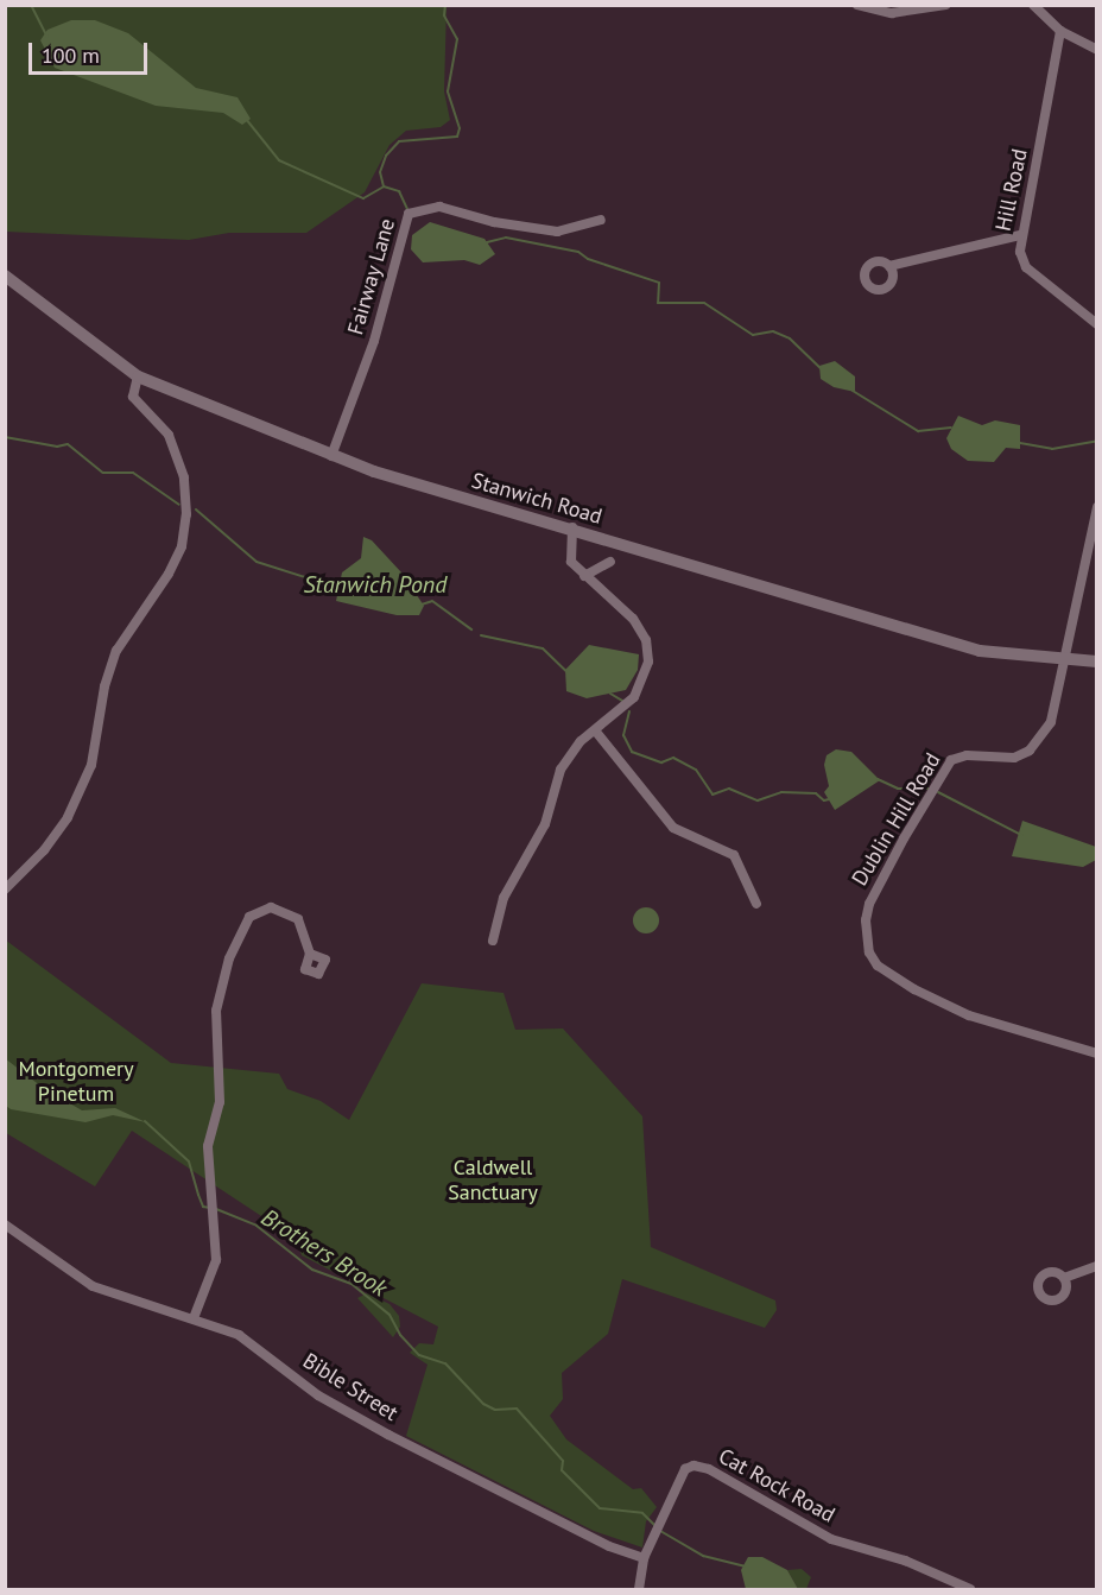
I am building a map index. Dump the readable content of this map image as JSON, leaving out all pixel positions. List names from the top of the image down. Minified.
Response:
{"streets":{"street":["Hill Road","Fairway Lane","Stanwich Road","Dublin Hill Road","Bible Street","Cat Rock Road"]},"crossings":[["Fairway Lane","Stanwich Road"],["Stanwich Road","Dublin Hill Road"],["Bible Street","Cat Rock Road"]],"water":["Stanwich Pond","Brothers Brook"],"parks":["Montgomery Pinetum","Caldwell Sanctuary"],"scale_bar":"100 m"}
